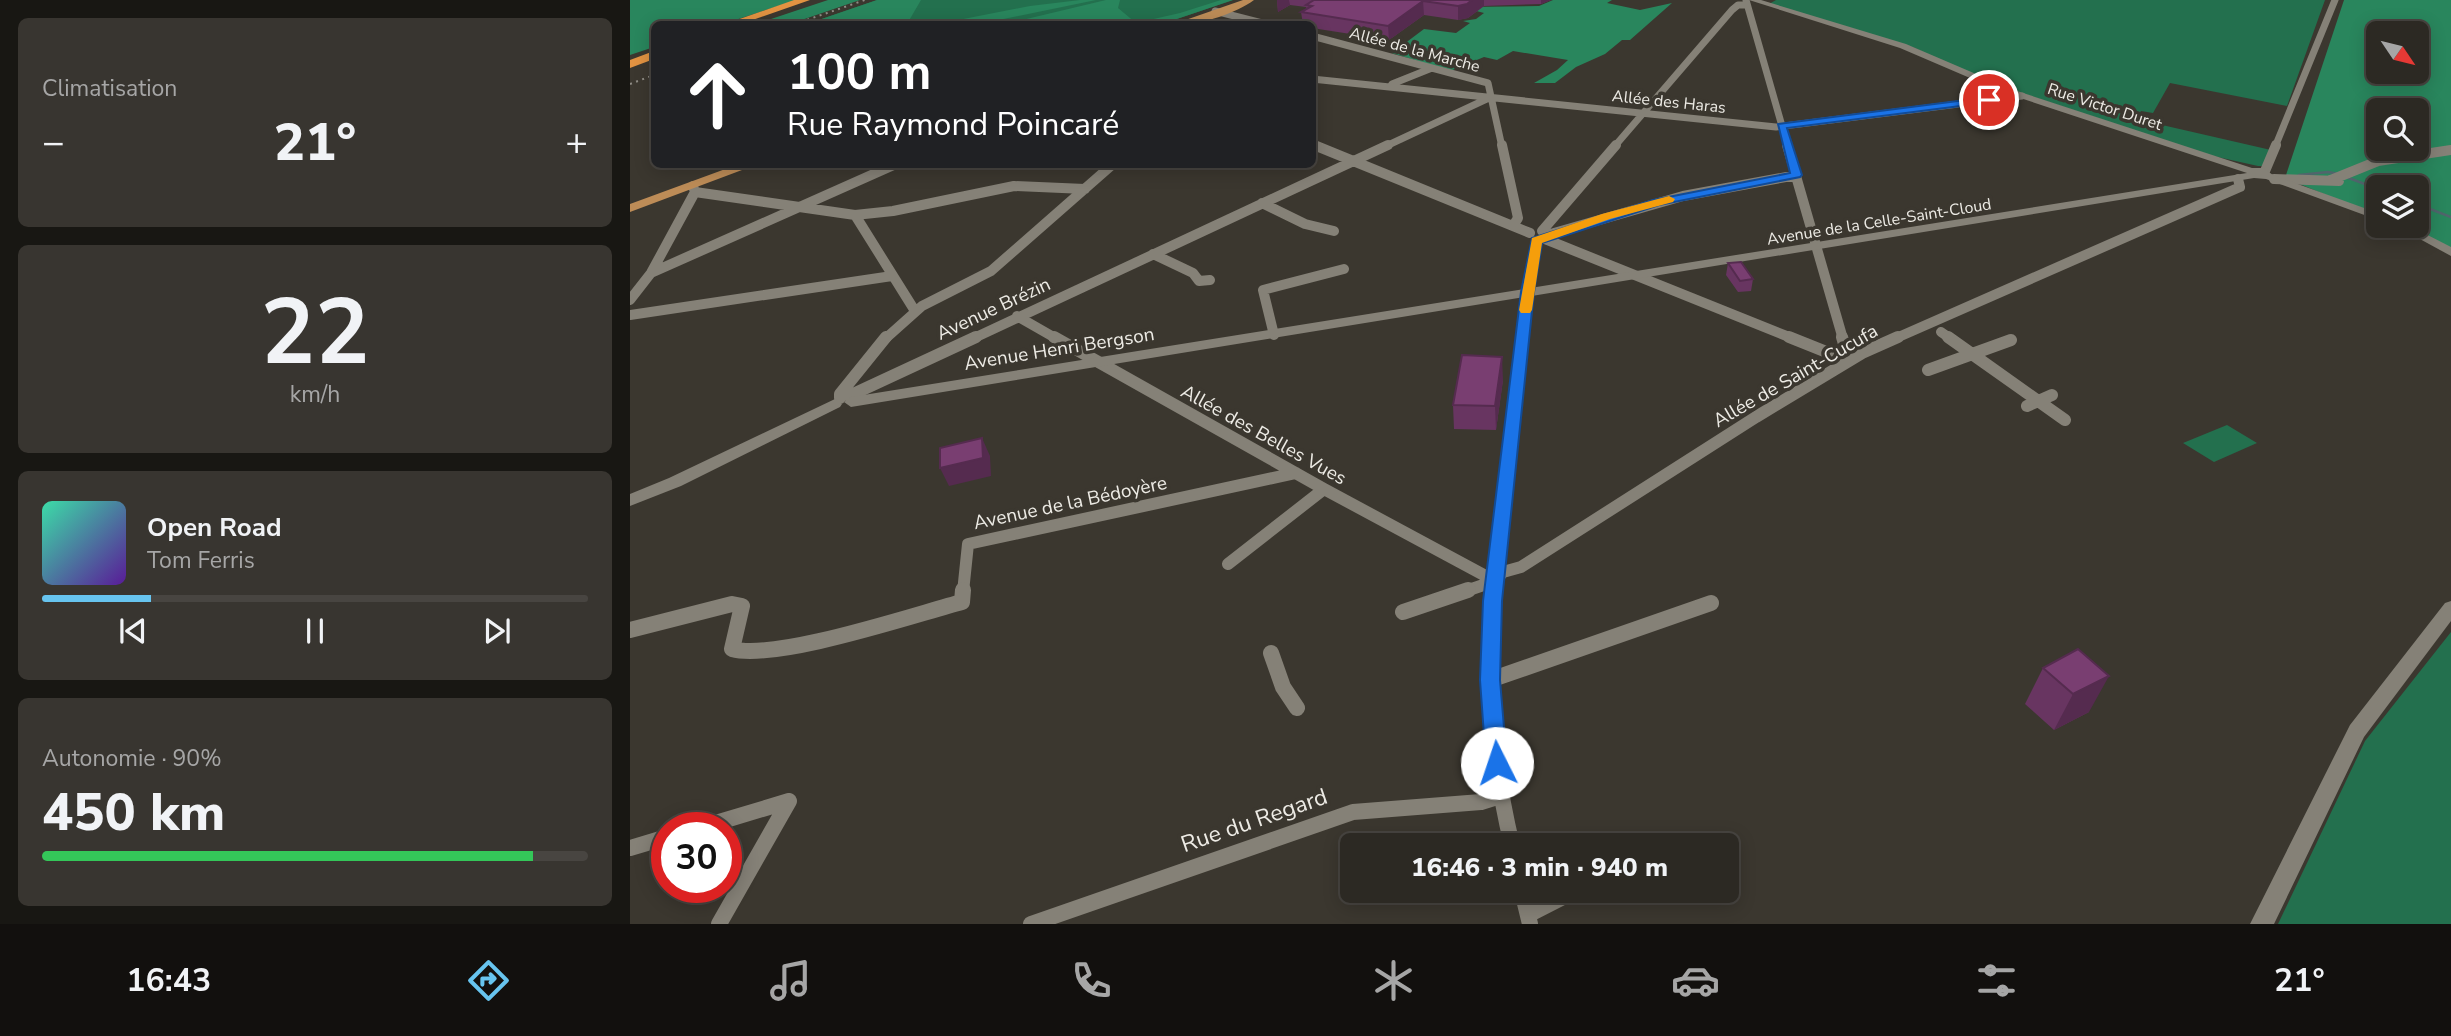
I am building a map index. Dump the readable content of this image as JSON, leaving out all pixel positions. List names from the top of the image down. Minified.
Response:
{"streets":{"street":["Allée de la Marche","Allée des Haras","Rue Victor Duret","Avenue de la Celle-Saint-Cloud","Avenue Brézin","Avenue Henri Bergson","Allée de Saint-Cucufa","Allée des Belles Vues","Avenue de la Bédoyère","Rue du Regard"]},"crossings":[["Allée de la Marche","Allée des Haras"],["Allée de la Marche","Avenue Brézin"],["Allée des Haras","Rue Victor Duret"],["Allée des Haras","Avenue Brézin"],["Rue Victor Duret","Avenue de la Celle-Saint-Cloud"],["Avenue de la Celle-Saint-Cloud","Avenue Henri Bergson"],["Avenue de la Celle-Saint-Cloud","Allée de Saint-Cucufa"],["Avenue Brézin","Avenue Henri Bergson"],["Avenue Brézin","Allée des Belles Vues"],["Avenue Henri Bergson","Allée des Belles Vues"],["Allée de Saint-Cucufa","Allée des Belles Vues"],["Allée des Belles Vues","Avenue de la Bédoyère"]],"north":"bottom right","page":{"tile":["Climatisation",["22","km/h"],["Autonomie · 90%","450 km"]],"turn":["100 m","Rue Raymond Poincaré"],"heat":["−","21°","+"],"song":["Open Road","Tom Ferris"],"limit":"30","trip":"16:46 · 3 min · 940 m","tabs":["16:43","21°"]}}
